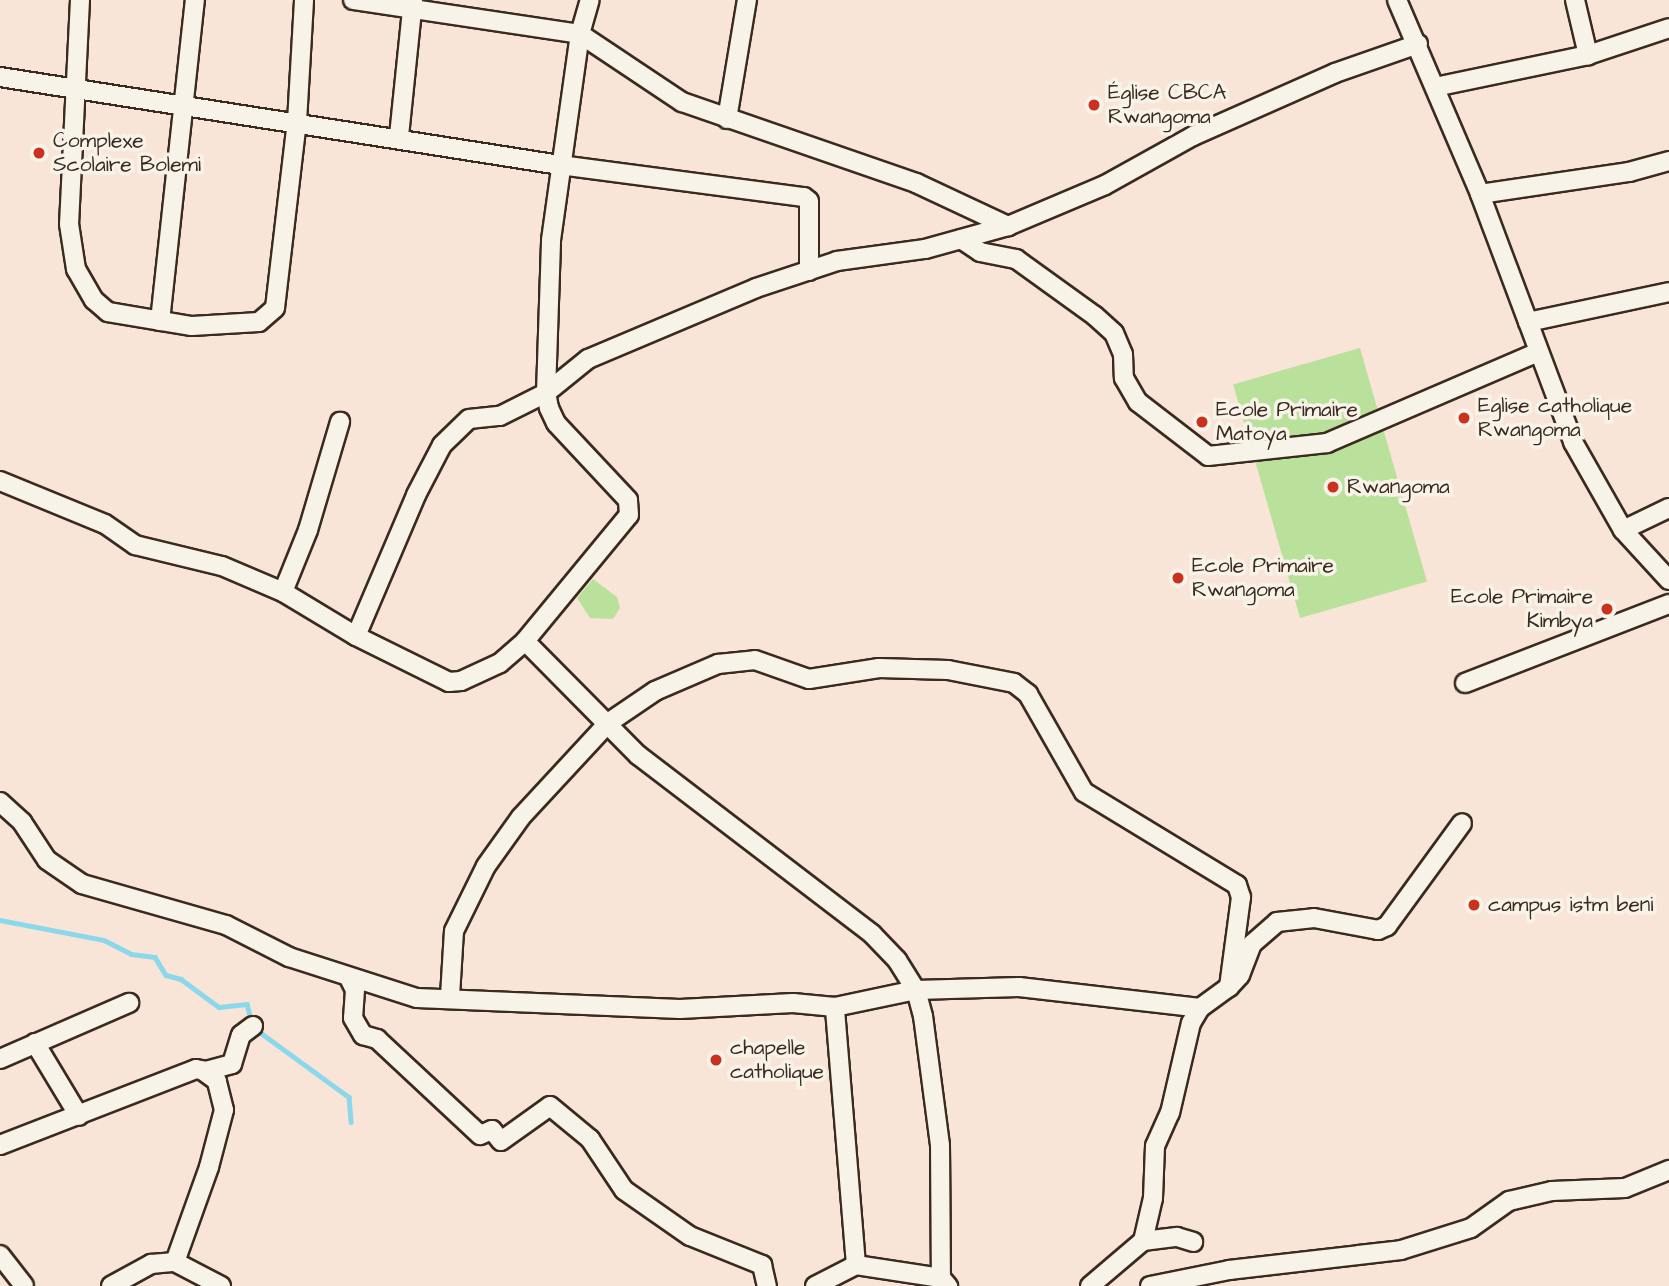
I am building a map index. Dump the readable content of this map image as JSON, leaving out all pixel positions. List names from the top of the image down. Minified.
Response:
{"places":["Église CBCA Rwangoma","Complexe Scolaire Bolemi","Eglise catholique Rwangoma","Ecole Primaire Matoya","Rwangoma","Ecole Primaire Rwangoma","Ecole Primaire Kimbya","campus istm beni","chapelle catholique"]}
